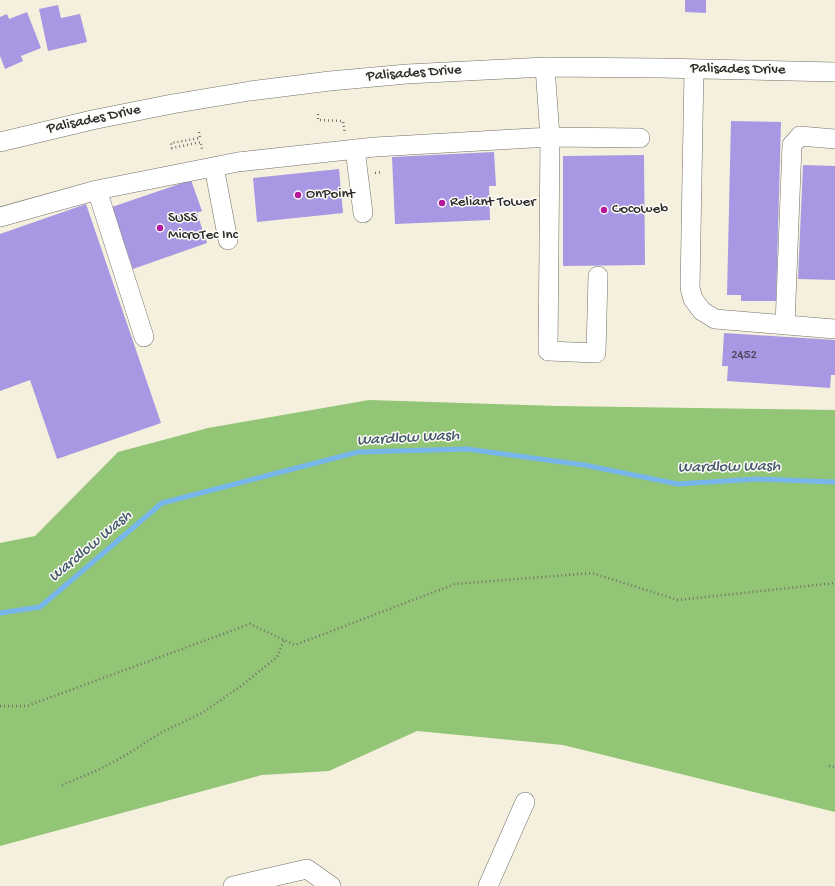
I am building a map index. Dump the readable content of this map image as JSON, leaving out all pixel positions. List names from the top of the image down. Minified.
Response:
{"streets":{"street":["Palisades Drive"]},"water":["Wardlow Wash"],"places":["OnPoint","Reliant Tower","Cocoweb","SUSS MicroTec Inc"],"house_numbers":["2452"]}
